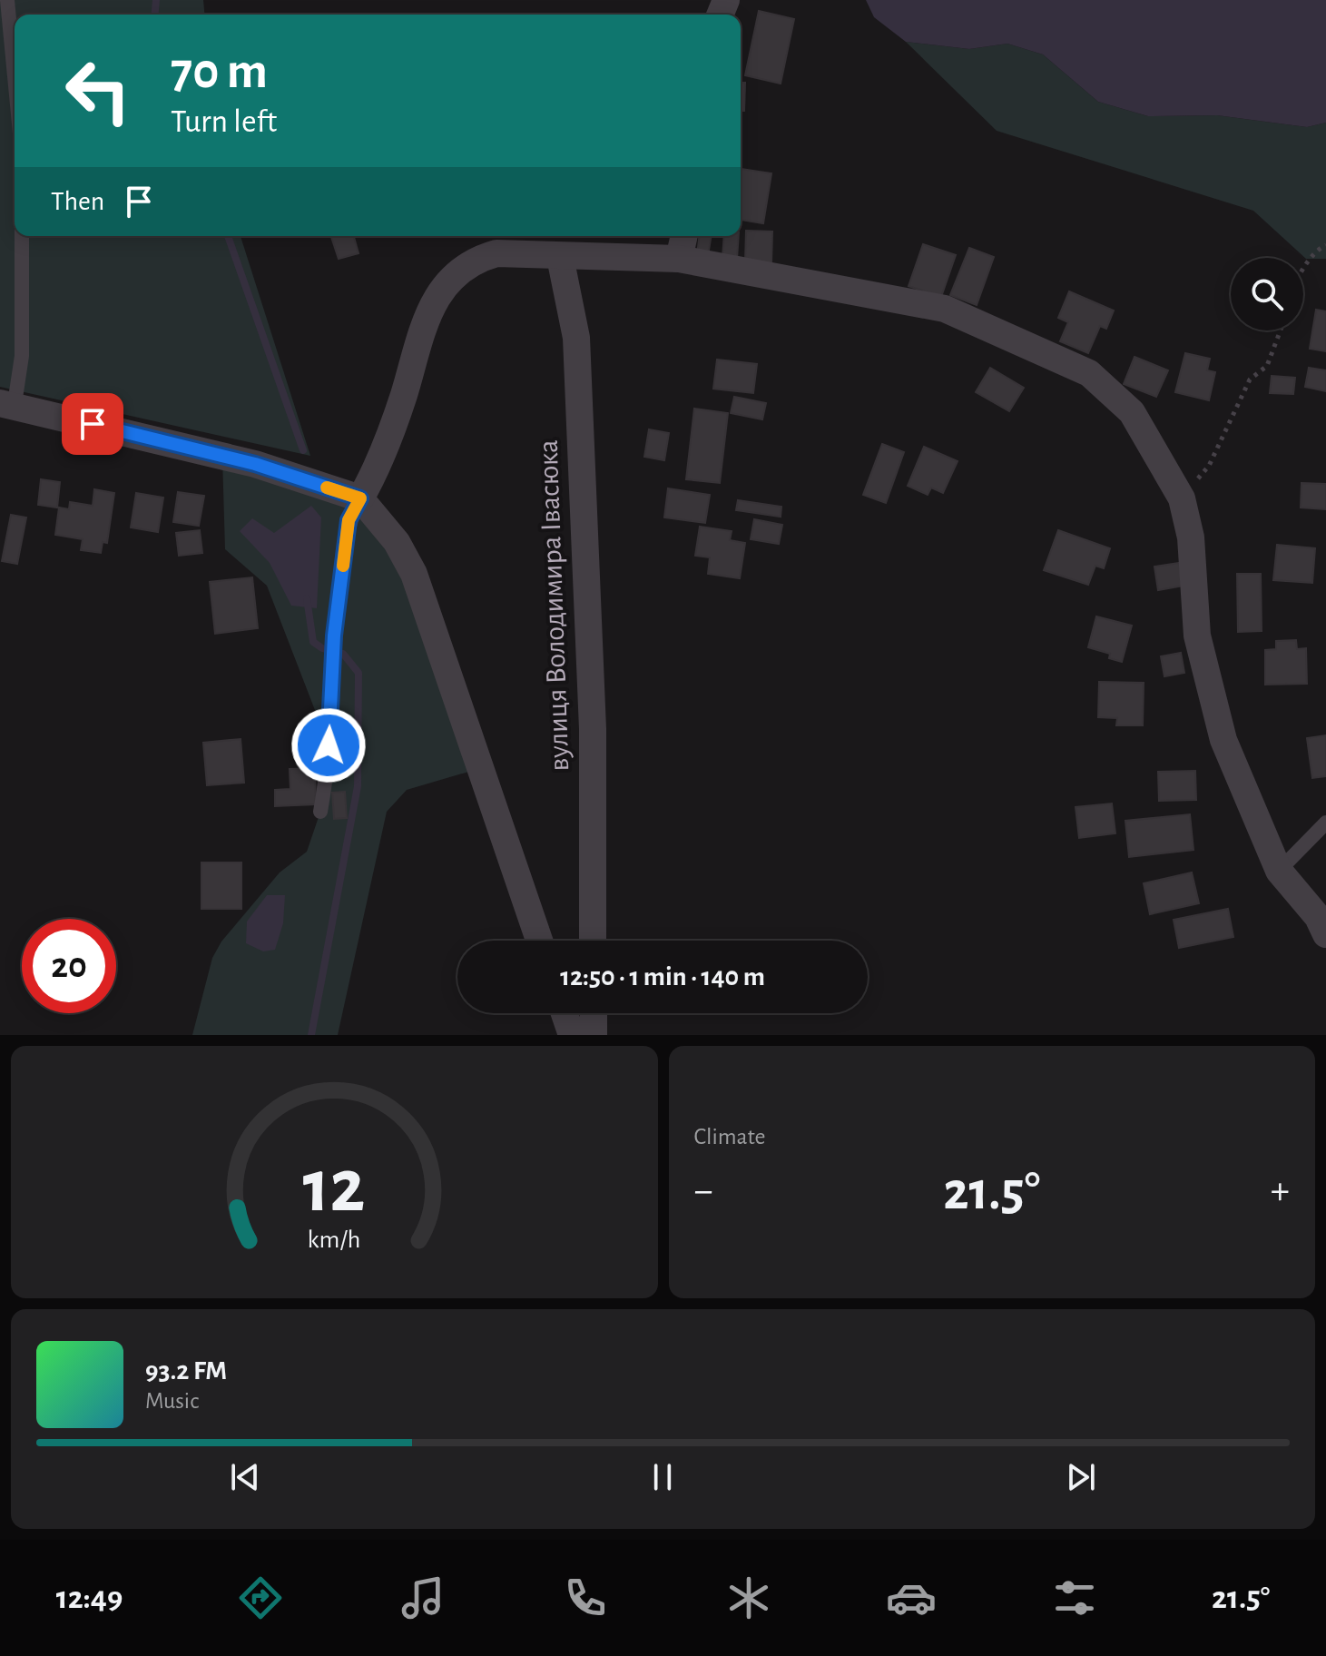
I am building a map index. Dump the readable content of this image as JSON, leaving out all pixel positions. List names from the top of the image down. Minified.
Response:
{"streets":{"street":["вулиця Володимира Івасюка"]},"page":{"turn":["70 m","Turn left"],"then":"Then","limit":"20","trip":"12:50 · 1 min · 140 m","tile":"Climate","heat":["−","21.5°","+"],"song":["93.2 FM","Music"],"tabs":["12:49","21.5°"],"gauge":["12","km/h"]}}
